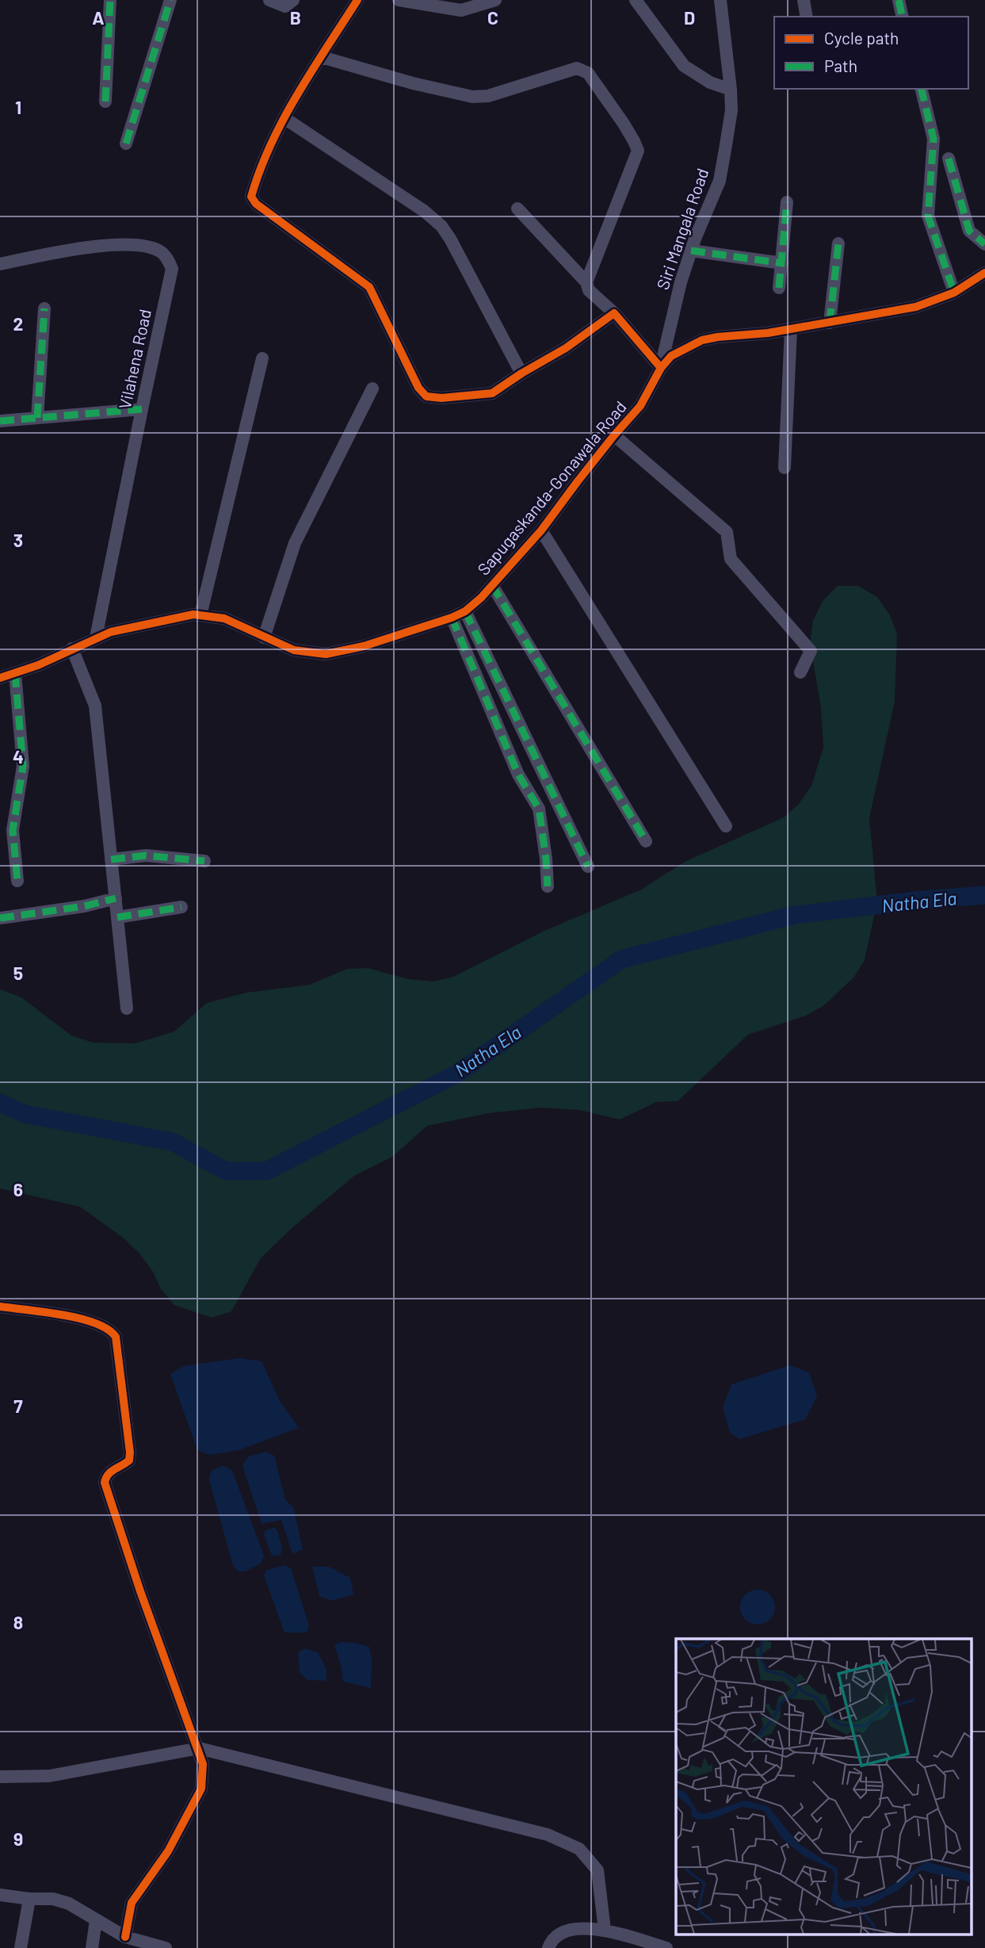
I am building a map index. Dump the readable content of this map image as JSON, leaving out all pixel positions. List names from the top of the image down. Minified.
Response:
{"streets":{"street":["Siri Mangala Road","Vilahena Road","Sapugaskanda-Gonawala Road"]},"crossings":[["Siri Mangala Road","Sapugaskanda-Gonawala Road"],["Vilahena Road","Sapugaskanda-Gonawala Road"]],"water":["Natha Ela"],"legend":["Cycle path","Path"],"grid":{"columns":["A","B","C","D"],"rows":["1","2","3","4","5","6","7","8","9"]}}
